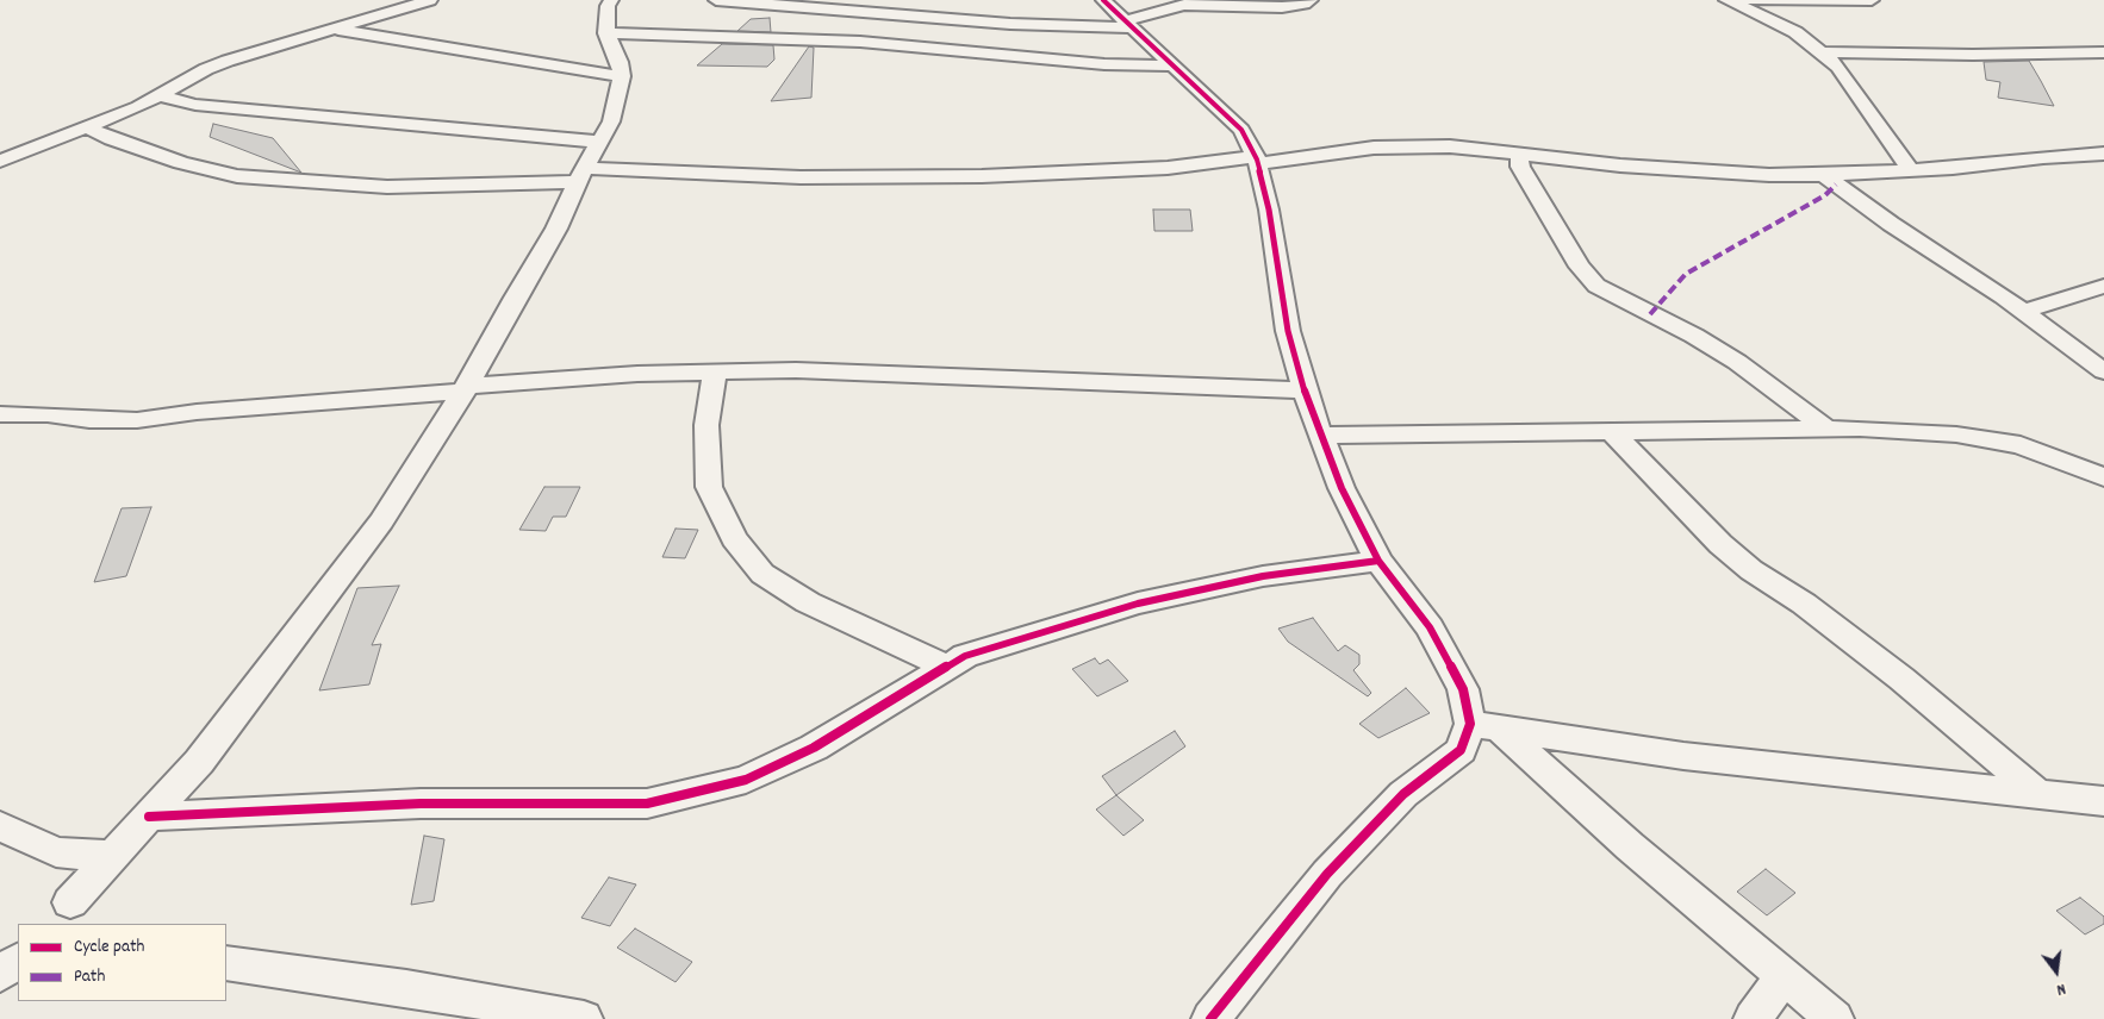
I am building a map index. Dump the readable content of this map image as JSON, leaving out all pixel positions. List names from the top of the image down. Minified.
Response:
{"legend":["Cycle path","Path"],"north":"bottom"}
